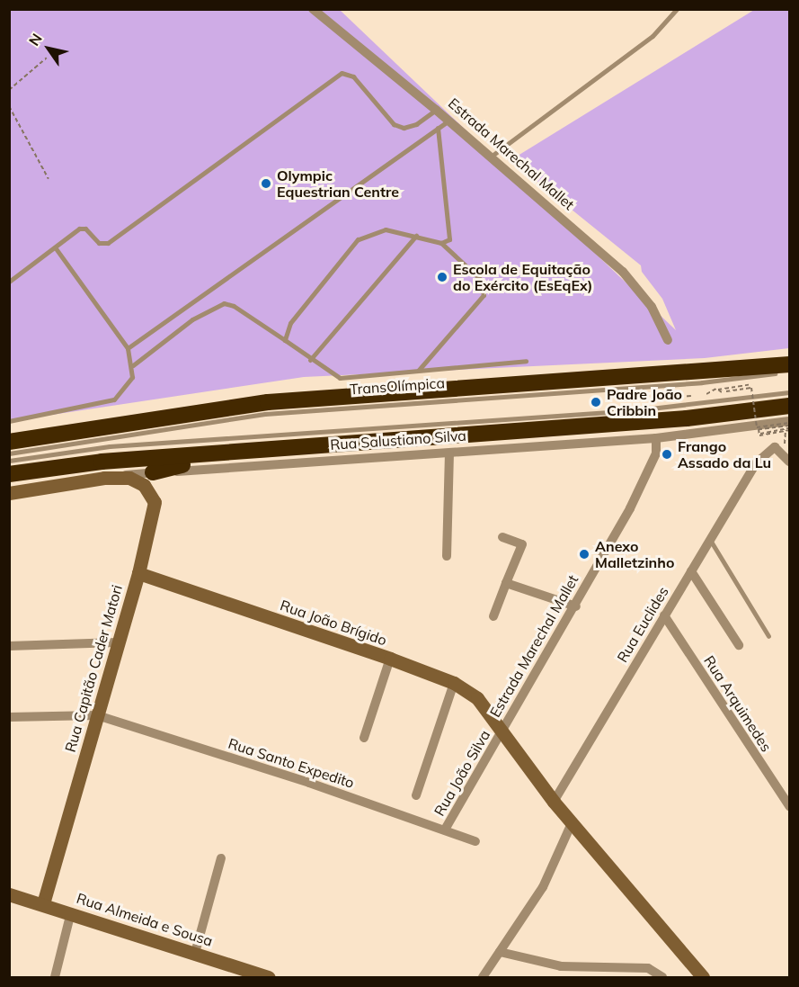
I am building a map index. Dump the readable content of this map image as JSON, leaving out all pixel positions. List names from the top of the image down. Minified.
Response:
{"streets":{"highway":["TransOlímpica"],"street":["Estrada Marechal Mallet","Rua Salustiano Silva","Rua João Brígido","Rua Euclides","Rua Capitão Cader Matori","Rua Arquimedes","Rua Santo Expedito","Rua João Silva","Rua Almeida e Sousa"]},"crossings":[["Estrada Marechal Mallet","Rua Salustiano Silva"],["Estrada Marechal Mallet","Rua João Brígido"],["Estrada Marechal Mallet","Rua Euclides"],["Estrada Marechal Mallet","Rua João Silva"],["Rua Salustiano Silva","Rua Capitão Cader Matori"],["Rua João Brígido","Rua Capitão Cader Matori"],["Rua João Brígido","Rua João Silva"],["Rua Euclides","Rua Arquimedes"],["Rua Capitão Cader Matori","Rua Santo Expedito"],["Rua Capitão Cader Matori","Rua Almeida e Sousa"],["Rua Santo Expedito","Rua João Silva"]],"places":["Olympic Equestrian Centre","Escola de Equitação do Exército (EsEqEx)","Padre João Cribbin","Frango Assado da Lu","Anexo Malletzinho"],"north":"top left"}
